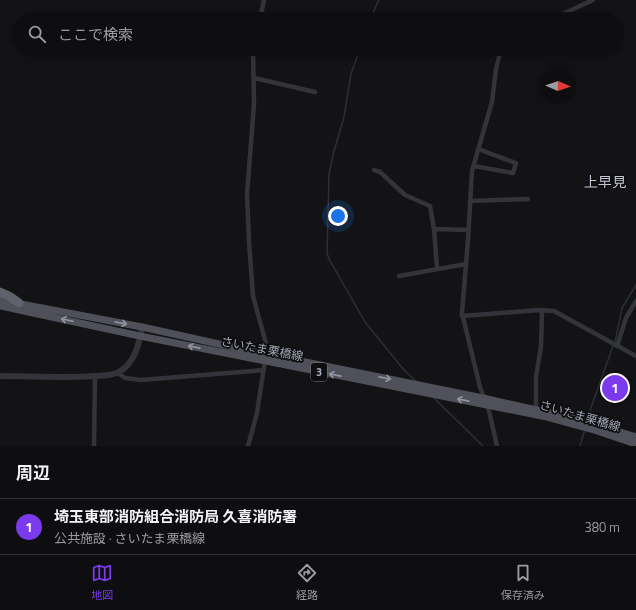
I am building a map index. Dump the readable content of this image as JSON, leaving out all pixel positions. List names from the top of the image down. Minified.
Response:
{"streets":{"main road":["さいたま栗橋線","3"]},"districts":["上早見"],"north":"right","page":{"search":"ここで検索","pins":"1","heading":"周辺","list":[{"mark":"1","name":"埼玉東部消防組合消防局 久喜消防署","note":"公共施設 · さいたま栗橋線","value":"380 m"}],"nav":["地図","経路","保存済み"]}}
